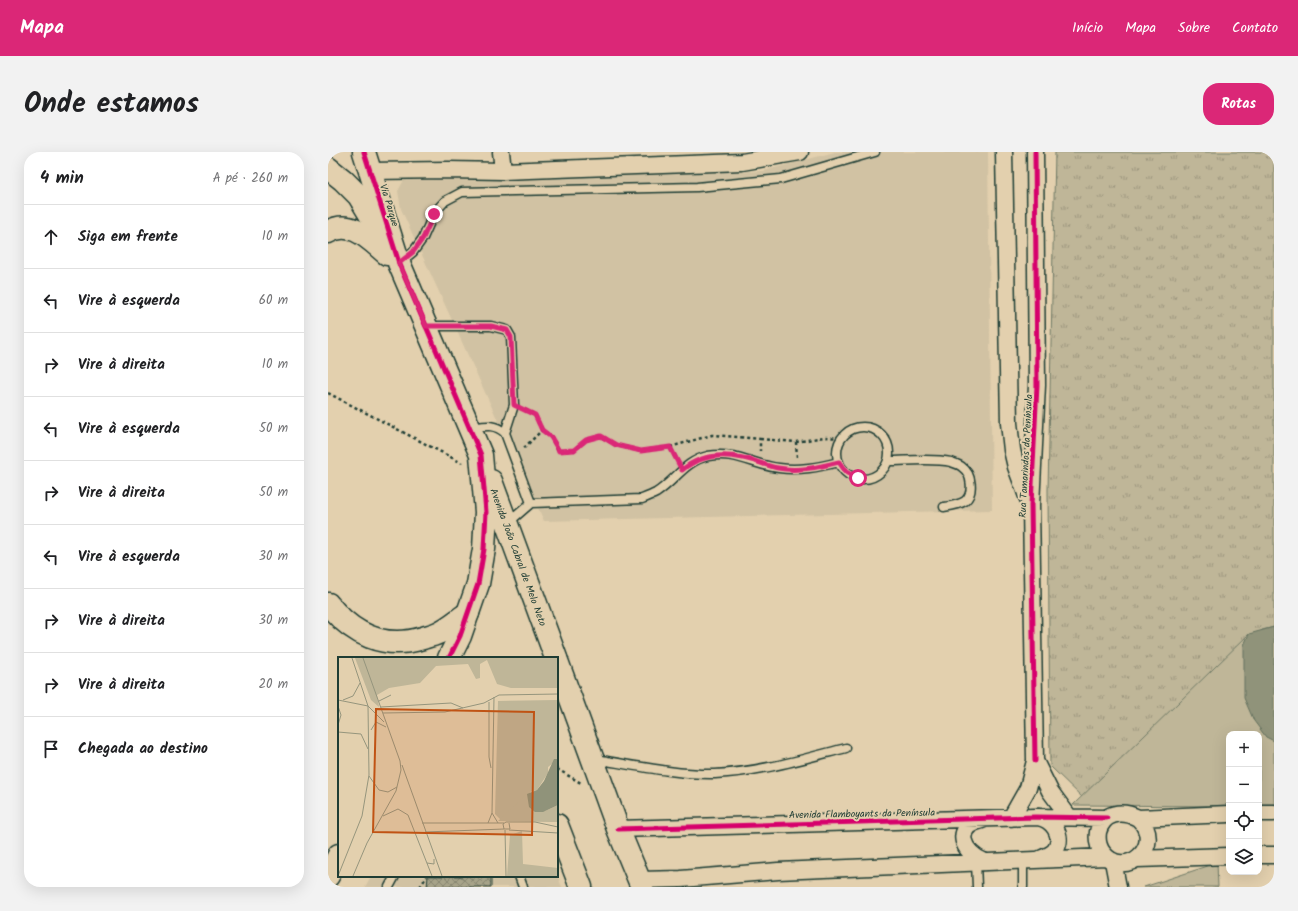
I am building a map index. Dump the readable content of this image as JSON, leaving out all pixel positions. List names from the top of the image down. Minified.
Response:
{"streets":{"street":["Via Parque","Rua Tamarindos da Península","Avenida João Cabral de Melo Neto","Avenida Flamboyants da Península"]},"crossings":[["Via Parque","Avenida João Cabral de Melo Neto"],["Rua Tamarindos da Península","Avenida Flamboyants da Península"]],"page":{"header":"Mapa","nav":["Início","Mapa","Sobre","Contato"],"title":"Onde estamos","buttons":"Rotas","heading":["4 min","A pé · 260 m"],"list":[["Siga em frente","10 m"],["Vire à esquerda","60 m"],["Vire à direita","10 m"],["Vire à esquerda","50 m"],["Vire à direita","50 m"],["Vire à esquerda","30 m"],["Vire à direita","30 m"],["Vire à direita","20 m"],"Chegada ao destino"],"map_buttons":["+","−"]}}
